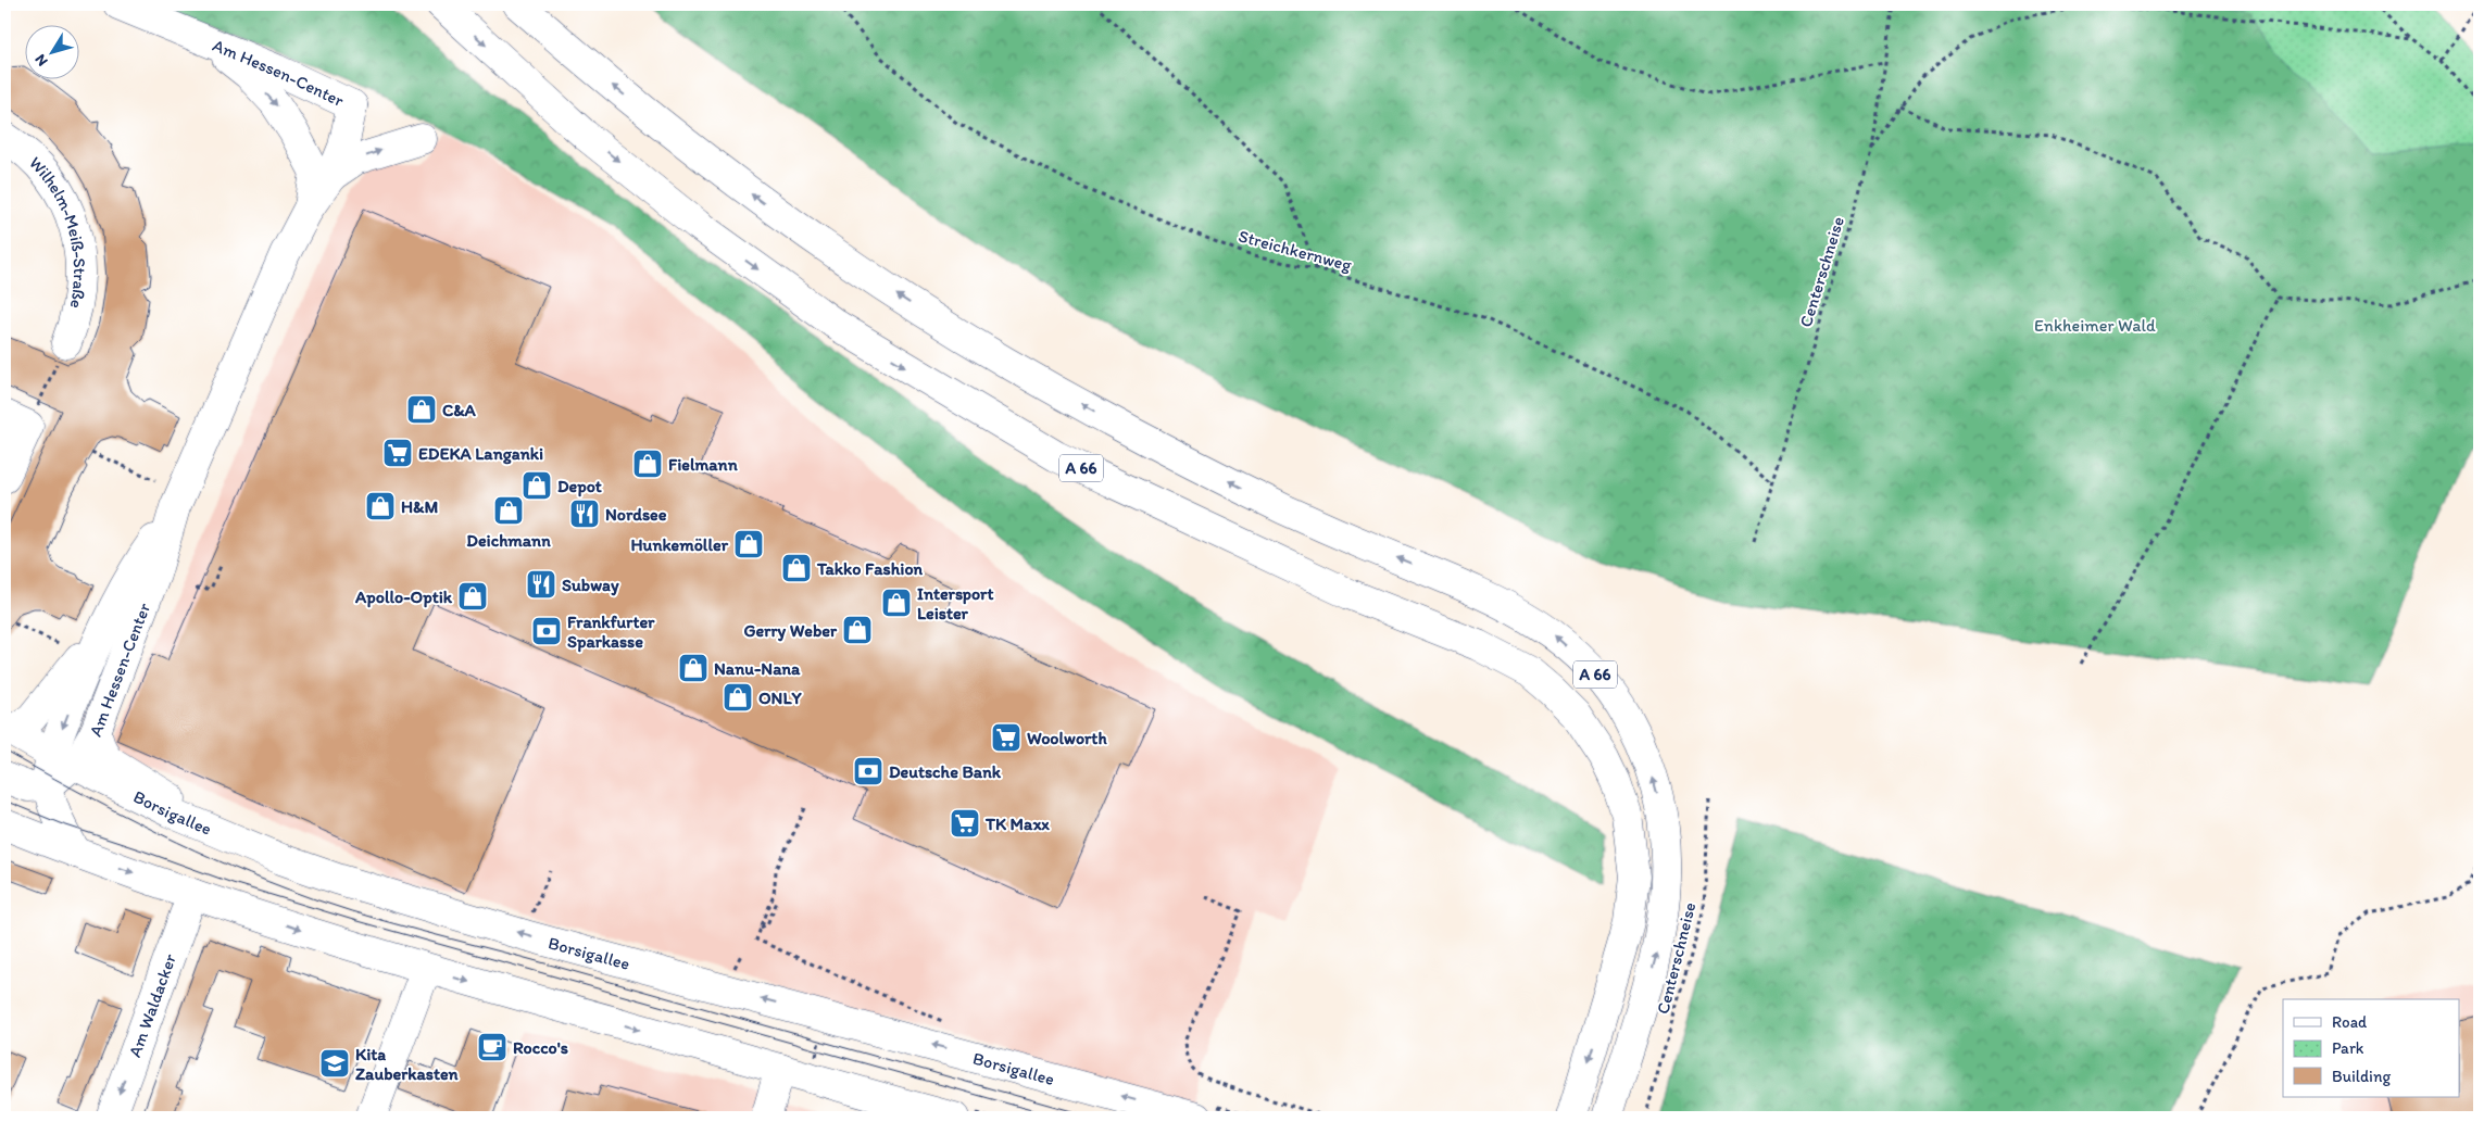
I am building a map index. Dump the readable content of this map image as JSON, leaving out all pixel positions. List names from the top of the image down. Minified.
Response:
{"streets":{"main road":["Am Hessen-Center","Wilhelm-Meiß-Straße","A 66","Borsigallee","Am Waldacker"],"path":["Streichkernweg","Centerschneise"]},"crossings":[["Am Hessen-Center","Borsigallee"],["Streichkernweg","Centerschneise"]],"parks":["Enkheimer Wald"],"places":{"shop":["C&A","Fielmann","Depot","H&M","Deichmann","Hunkemöller","Takko Fashion","Apollo-Optik","Intersport Leister","Gerry Weber","Nanu-Nana","ONLY"],"supermarket":["EDEKA Langanki","Woolworth","TK Maxx"],"restaurant":["Nordsee","Subway"],"bank":["Frankfurter Sparkasse","Deutsche Bank"],"cafe":["Rocco's"],"school or university":["Kita Zauberkasten"]},"legend":["Road","Park","Building"],"north":"bottom left"}
